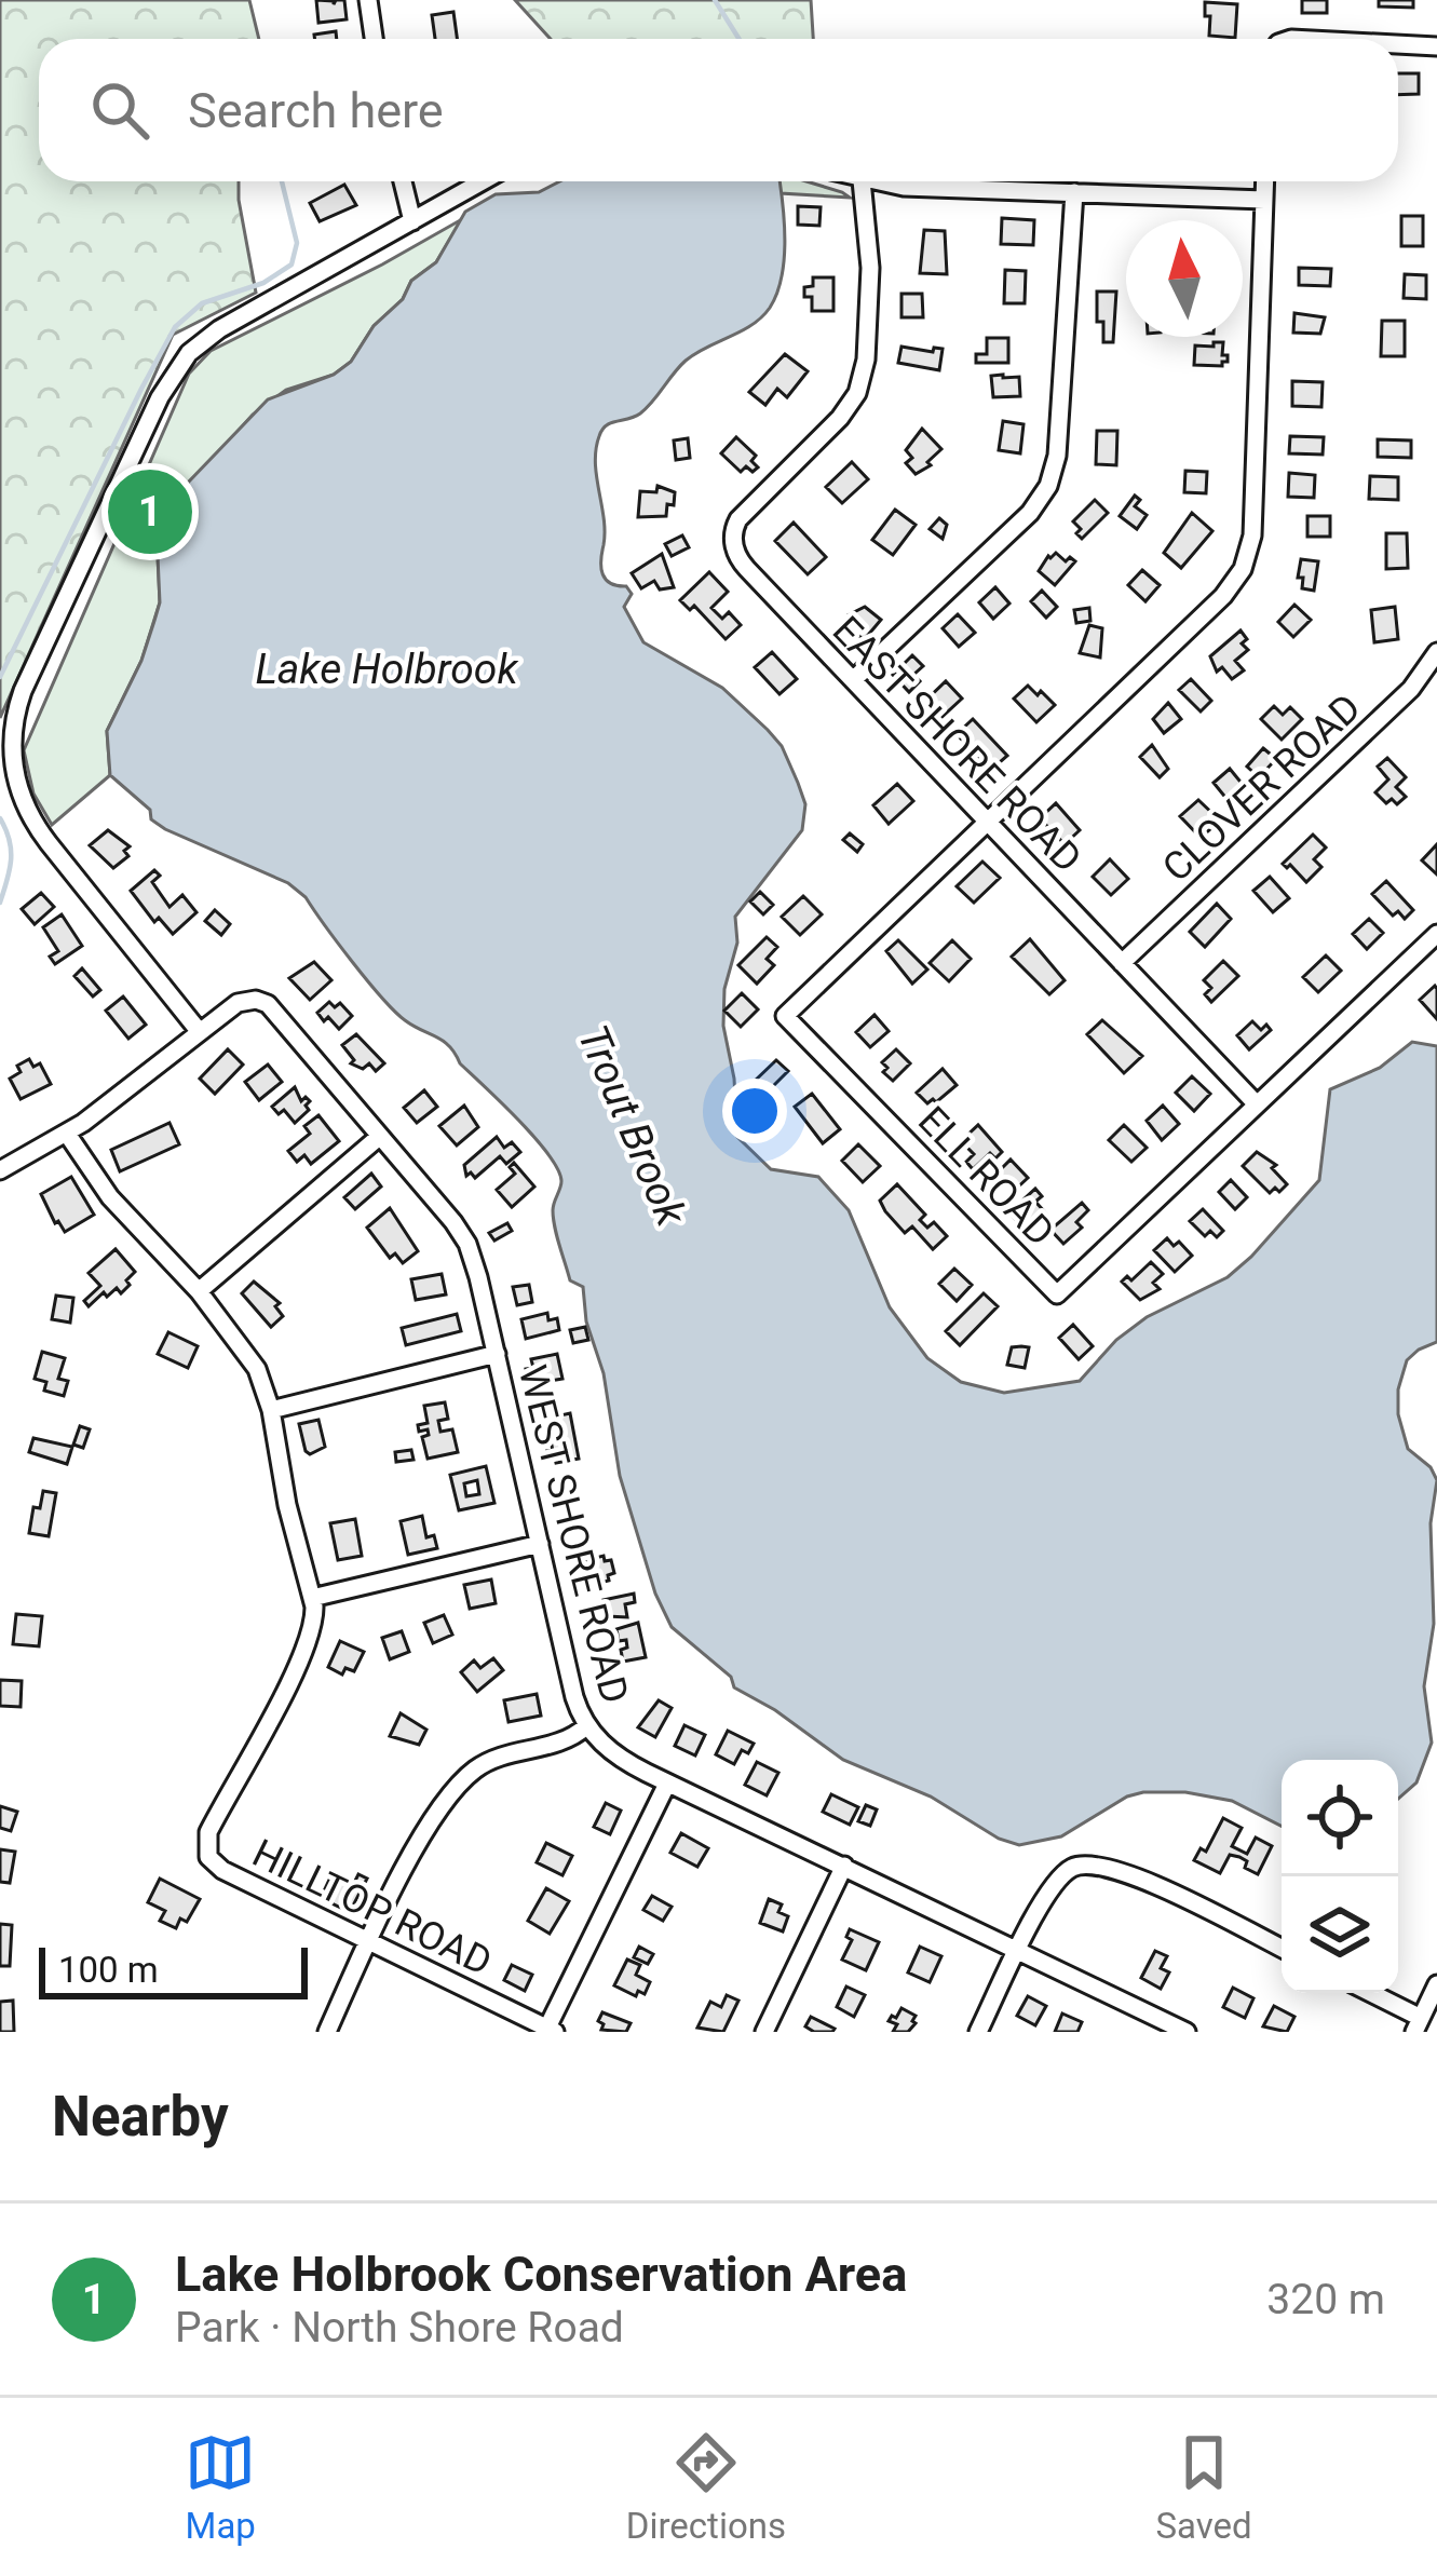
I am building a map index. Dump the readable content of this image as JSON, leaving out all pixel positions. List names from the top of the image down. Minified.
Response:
{"streets":{"street":["EAST SHORE ROAD","CLOVER ROAD","ELL ROAD","WEST SHORE ROAD","HILLTOP ROAD"]},"crossings":[["EAST SHORE ROAD","CLOVER ROAD"],["EAST SHORE ROAD","ELL ROAD"]],"water":["Lake Holbrook","Trout Brook"],"scale_bar":"100 m","north":"top","page":{"search":"Search here","pins":"1","scale":"100 m","heading":"Nearby","list":[{"mark":"1","name":"Lake Holbrook Conservation Area","note":"Park · North Shore Road","value":"320 m"}],"nav":["Map","Directions","Saved"]}}
